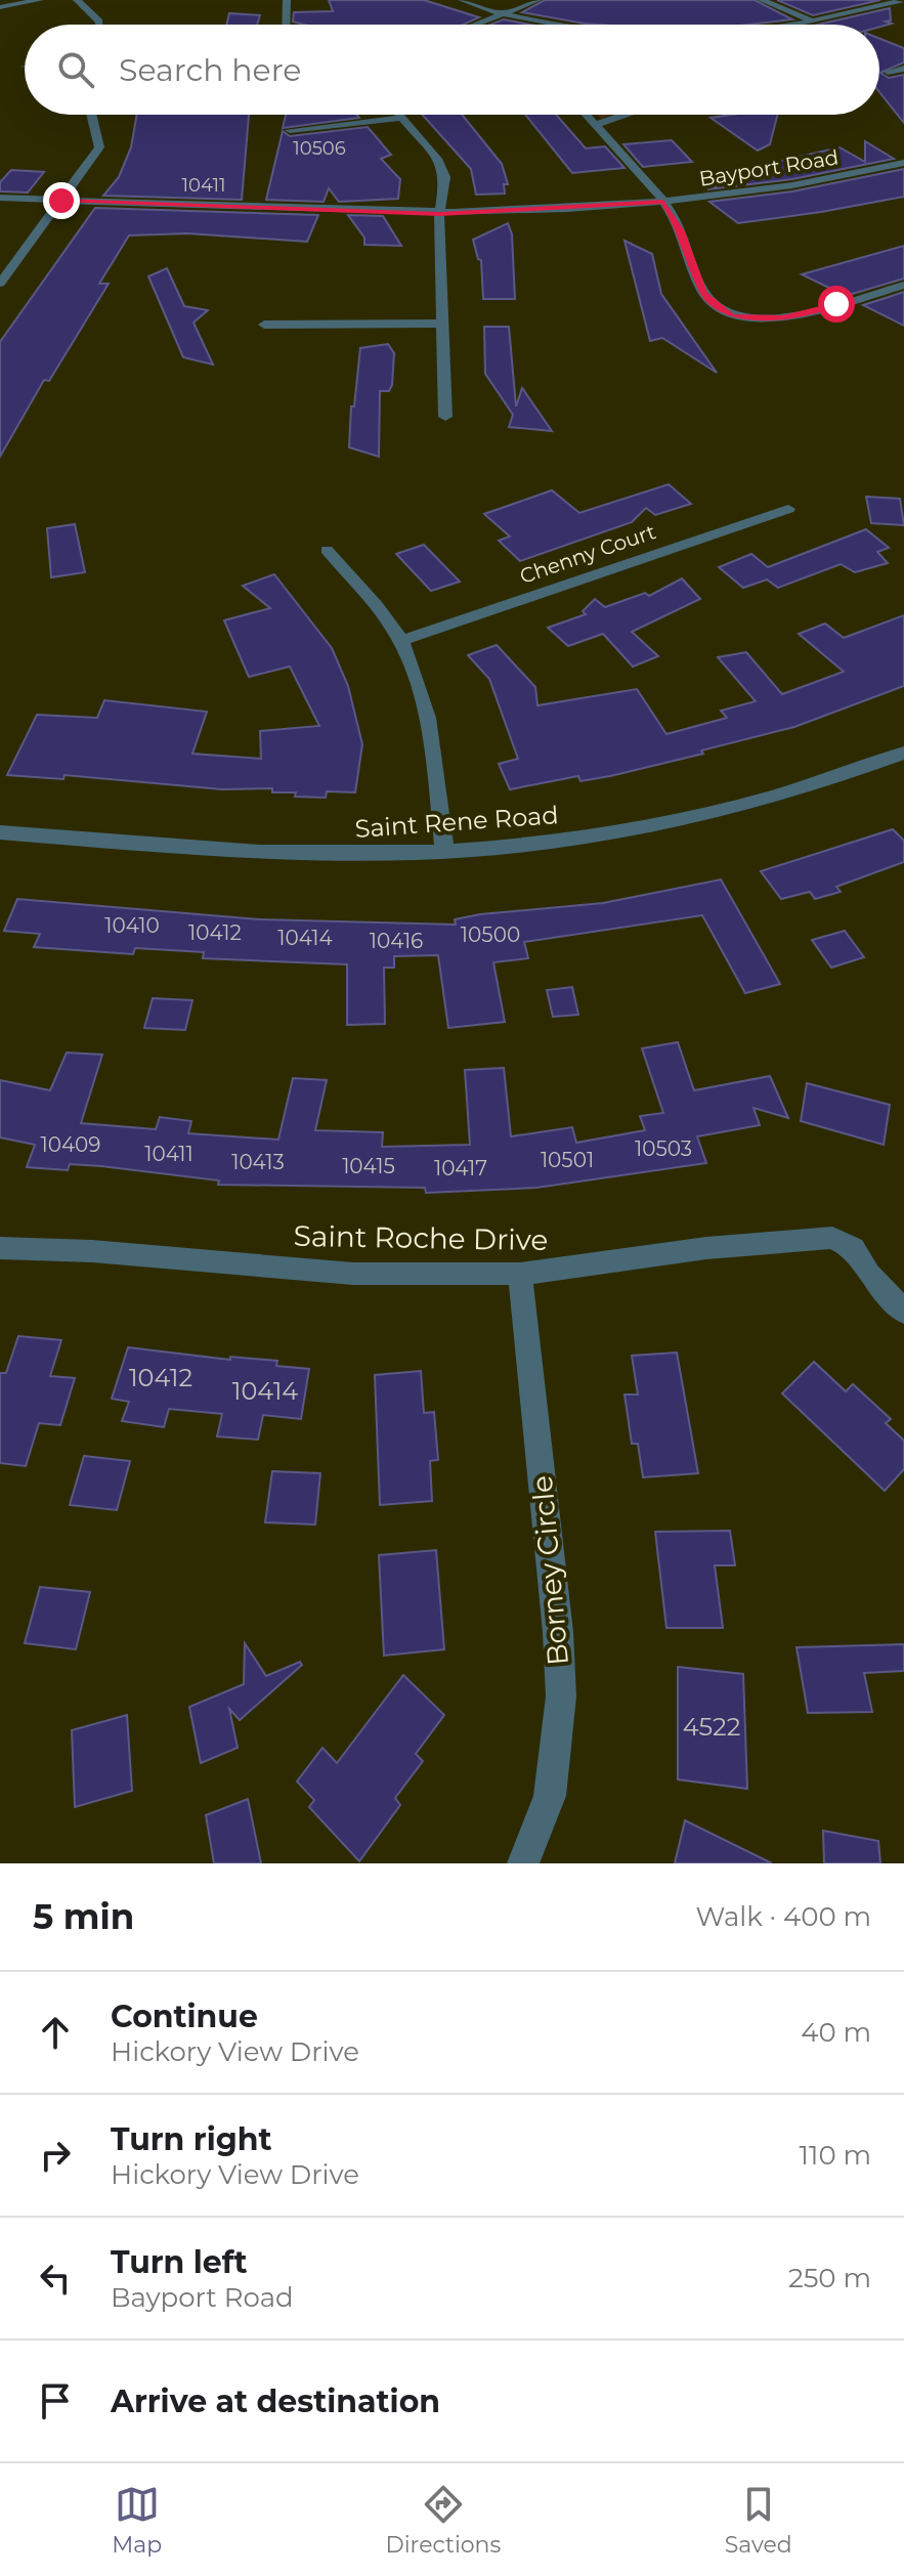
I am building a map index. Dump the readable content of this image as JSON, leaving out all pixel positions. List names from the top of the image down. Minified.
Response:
{"streets":{"street":["Bayport Road","Chenny Court","Saint Rene Road","Saint Roche Drive","Borney Circle"]},"crossings":[["Saint Roche Drive","Borney Circle"]],"house_numbers":["10506","10411","10410","10412","10500","10414","10416","10409","10503","10411","10501","10413","10415","10417","10412","10414","4522"],"page":{"search":"Search here","heading":["5 min","Walk · 400 m"],"list":[["Continue","Hickory View Drive","40 m"],["Turn right","Hickory View Drive","110 m"],["Turn left","Bayport Road","250 m"],"Arrive at destination"],"nav":["Map","Directions","Saved"]}}
